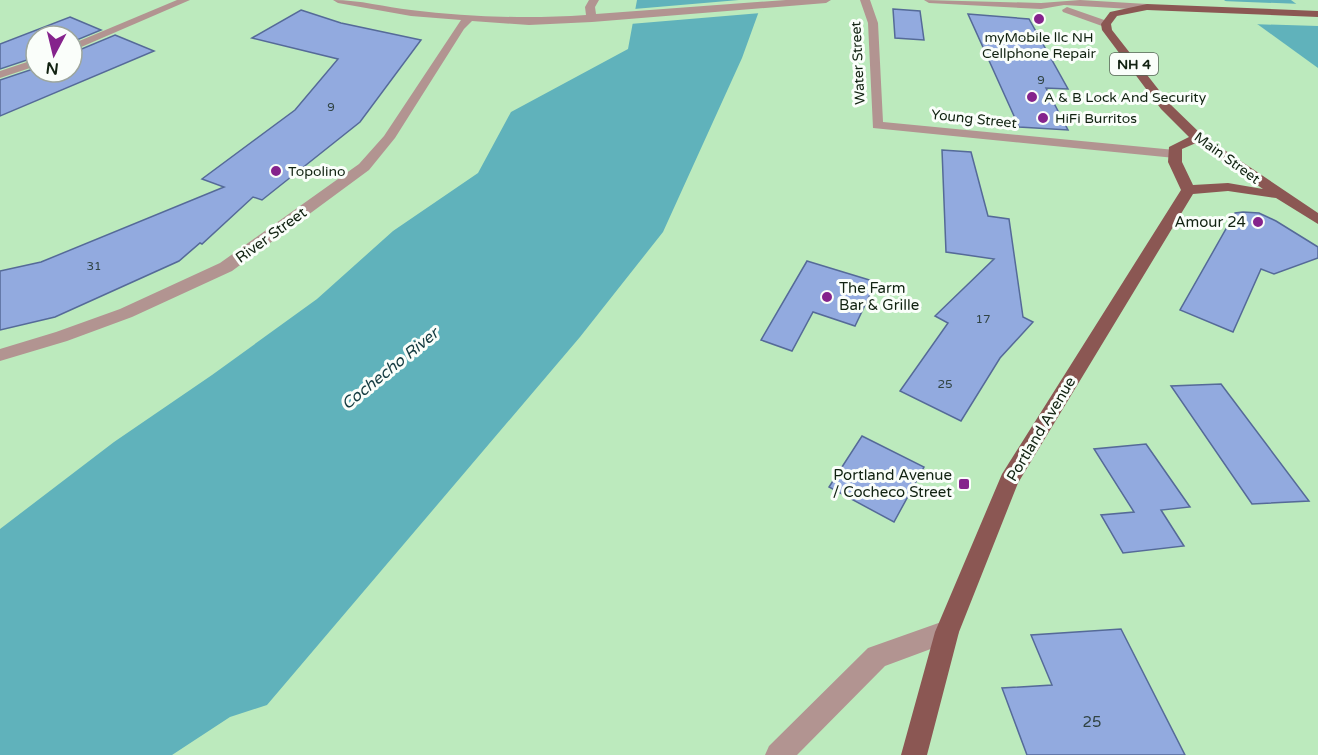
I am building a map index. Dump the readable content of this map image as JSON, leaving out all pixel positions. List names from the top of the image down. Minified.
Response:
{"streets":{"main road":["NH 4","Main Street","Portland Avenue"],"street":["Water Street","Young Street","River Street"]},"crossings":[["Water Street","Young Street"]],"water":["Cochecho River"],"places":{"other":["myMobile llc NH Cellphone Repair","A & B Lock And Security","HiFi Burritos","Topolino","Amour 24","The Farm Bar & Grille"],"transit":["Portland Avenue / Cocheco Street"]},"house_numbers":["9","9","31","17","25","25"],"north":"bottom"}
